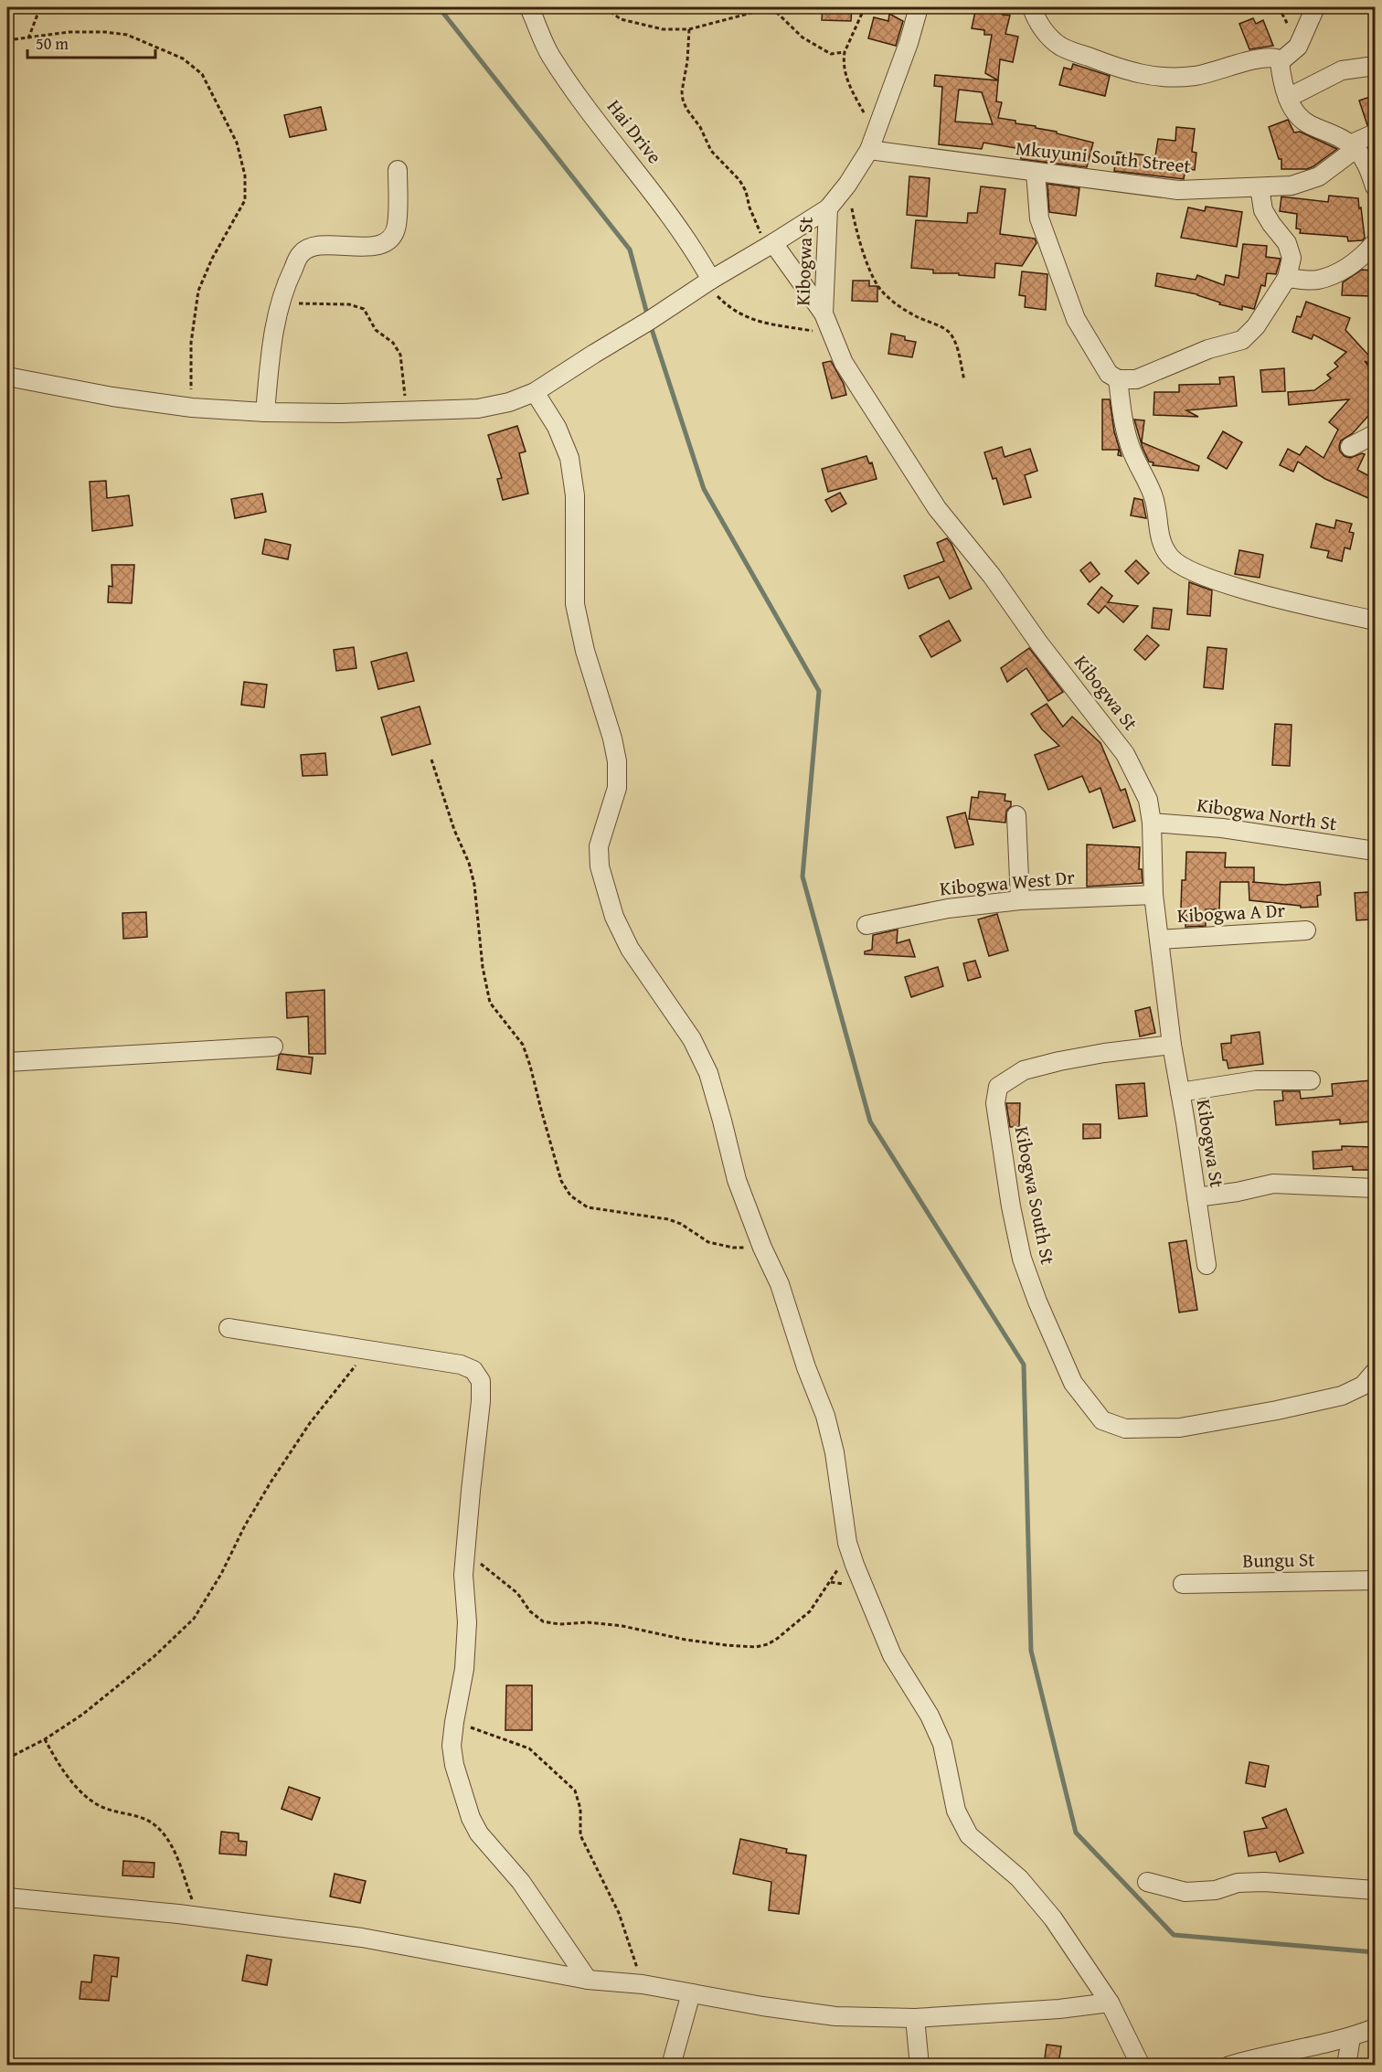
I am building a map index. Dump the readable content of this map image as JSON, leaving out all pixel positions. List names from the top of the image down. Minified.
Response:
{"streets":{"street":["Hai Drive","Mkuyuni South Street","Kibogwa St","Kibogwa North St","Kibogwa West Dr","Kibogwa A Dr","Kibogwa South St","Bungu St"]},"crossings":[["Kibogwa St","Kibogwa North St"],["Kibogwa St","Kibogwa West Dr"],["Kibogwa St","Kibogwa A Dr"],["Kibogwa St","Kibogwa South St"]],"scale_bar":"50 m"}
